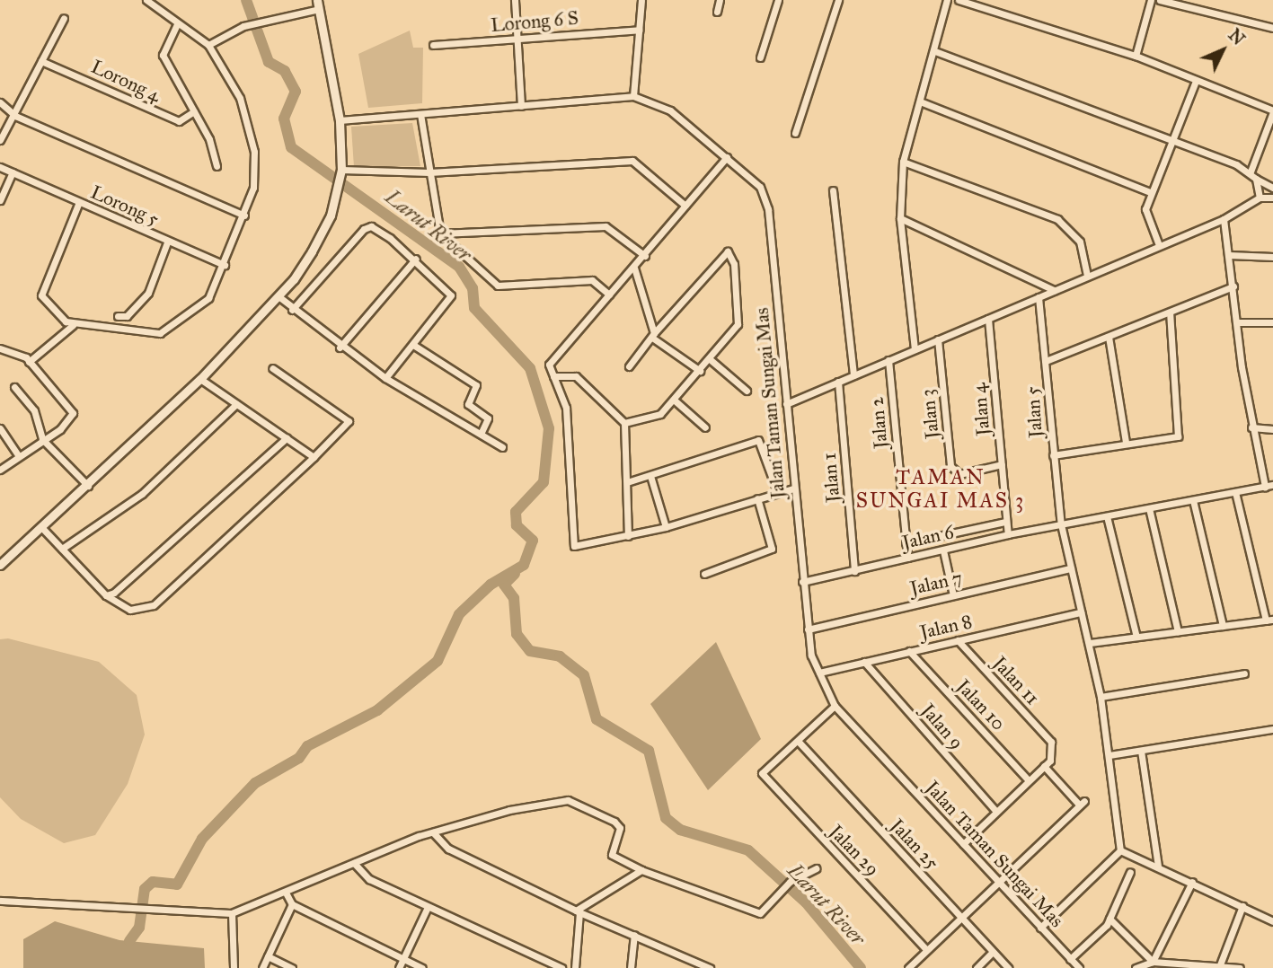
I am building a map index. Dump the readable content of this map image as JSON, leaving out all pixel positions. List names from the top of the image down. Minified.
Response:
{"streets":{"street":["Lorong 6 S","Lorong 4","Lorong 5","Jalan Taman Sungai Mas","Jalan 4","Jalan 5","Jalan 3","Jalan 2","Jalan 1","Jalan 6","Jalan 7","Jalan 8","Jalan 11","Jalan 10","Jalan 9","Jalan 25","Jalan 29"]},"crossings":[["Jalan Taman Sungai Mas","Jalan 6"],["Jalan Taman Sungai Mas","Jalan 7"],["Jalan Taman Sungai Mas","Jalan 8"],["Jalan 4","Jalan 3"],["Jalan 4","Jalan 6"],["Jalan 5","Jalan 6"],["Jalan 5","Jalan 7"],["Jalan 5","Jalan 8"],["Jalan 2","Jalan 6"],["Jalan 1","Jalan 6"],["Jalan 8","Jalan 11"],["Jalan 8","Jalan 10"],["Jalan 8","Jalan 9"],["Jalan 25","Jalan 29"]],"districts":["TAMAN SUNGAI MAS 3"],"water":["Larut River"],"north":"top right"}
